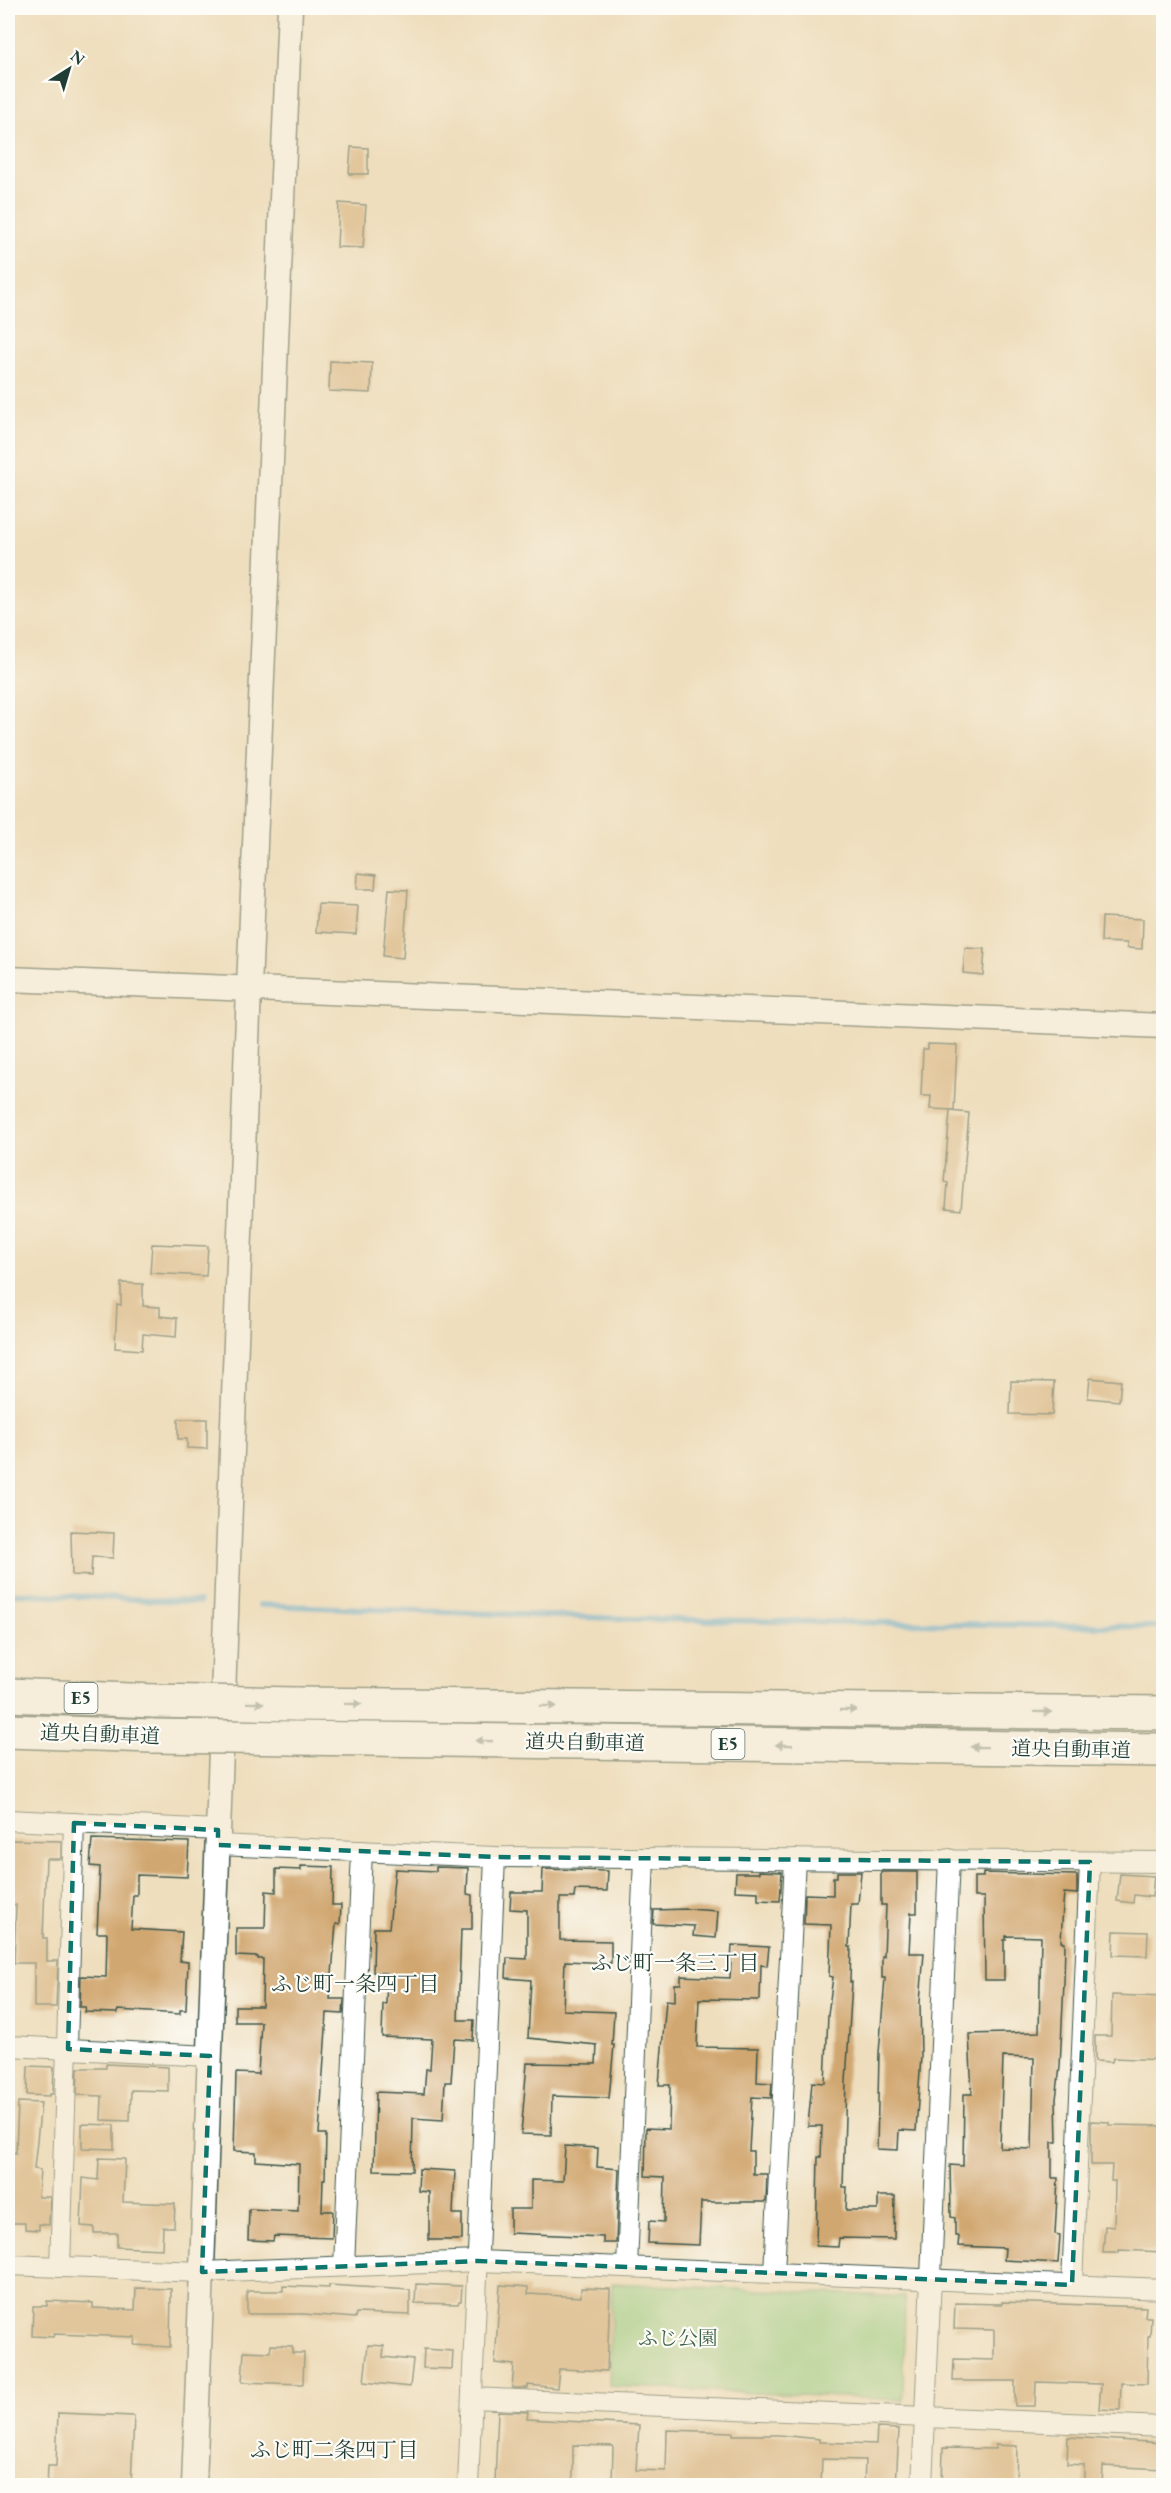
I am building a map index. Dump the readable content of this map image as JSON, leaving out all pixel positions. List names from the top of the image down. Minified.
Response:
{"streets":{"highway":["E5","道央自動車道"]},"districts":["ふじ町一条三丁目","ふじ町一条四丁目","ふじ町二条四丁目"],"parks":["ふじ公園"],"north":"top right"}
